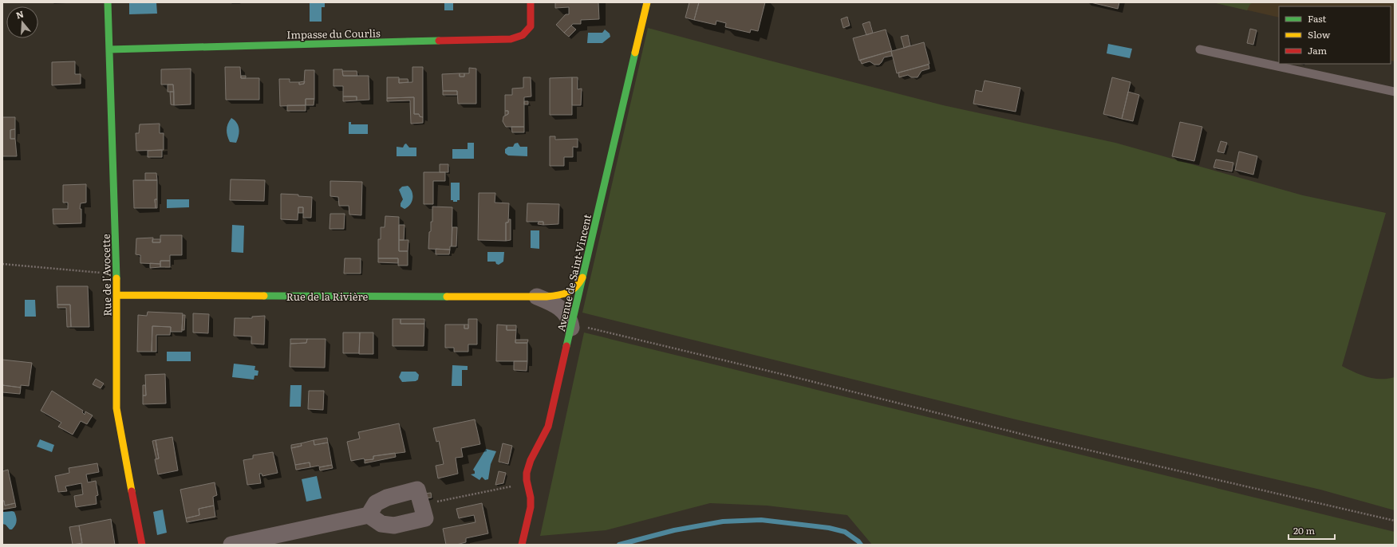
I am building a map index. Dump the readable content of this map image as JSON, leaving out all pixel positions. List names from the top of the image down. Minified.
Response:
{"streets":{"street":["Impasse du Courlis","Avenue de Saint-Vincent","Rue de l'Avocette","Rue de la Rivière"]},"crossings":[["Impasse du Courlis","Rue de l'Avocette"],["Avenue de Saint-Vincent","Rue de la Rivière"],["Rue de l'Avocette","Rue de la Rivière"]],"legend":["Fast","Slow","Jam"],"scale_bar":"20 m","north":"top"}
